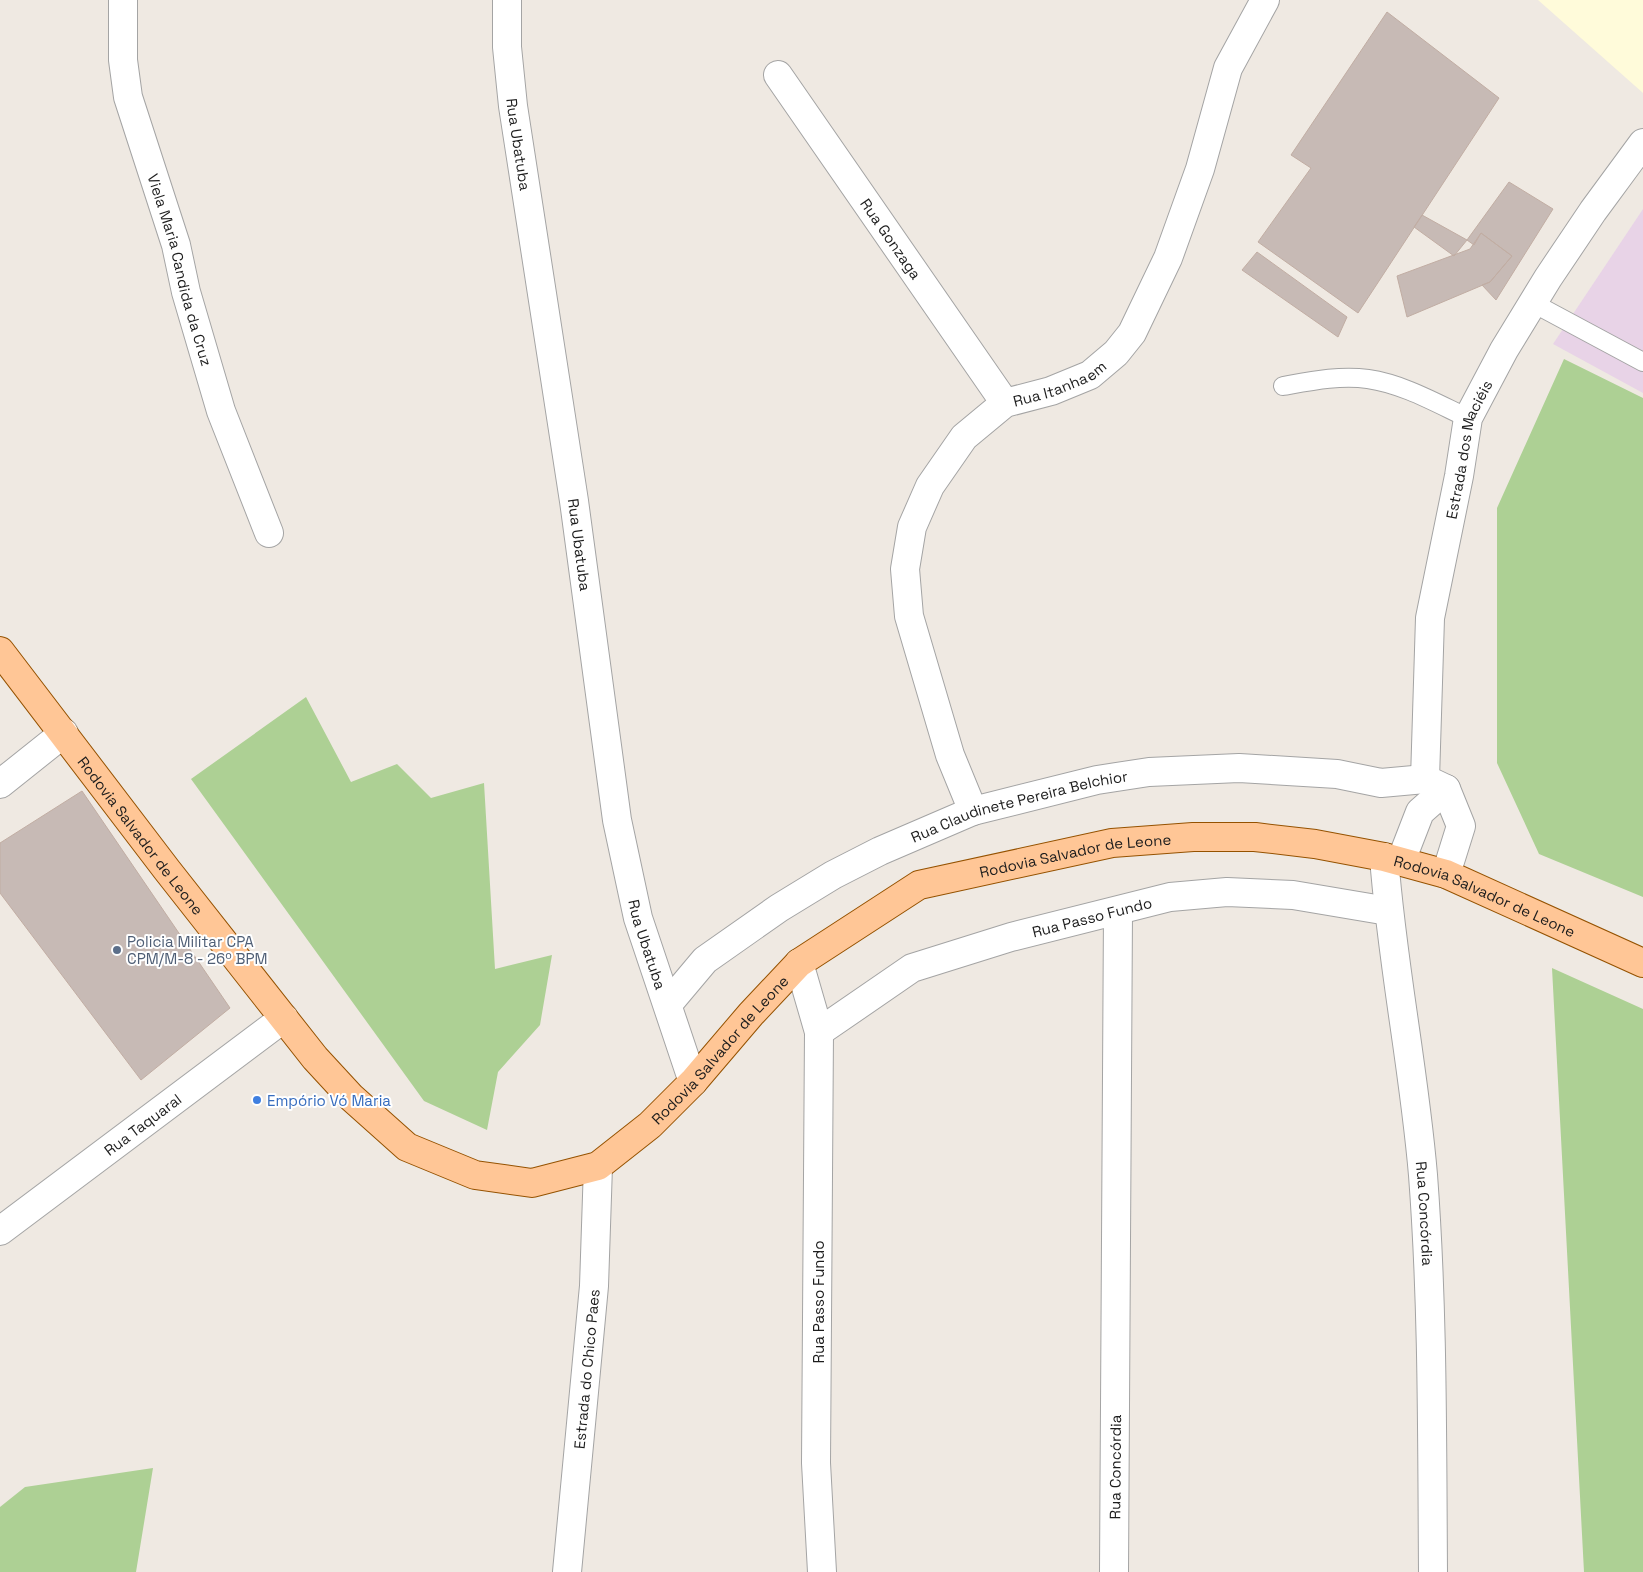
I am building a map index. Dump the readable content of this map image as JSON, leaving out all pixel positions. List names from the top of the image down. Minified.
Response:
{"streets":{"main road":["Rodovia Salvador de Leone"],"street":["Rua Ubatuba","Rua Gonzaga","Viela Maria Candida da Cruz","Rua Itanhaem","Estrada dos Maciéis","Rua Claudinete Pereira Belchior","Rua Passo Fundo","Rua Taquaral","Rua Concórdia","Estrada do Chico Paes"]},"crossings":[["Rua Ubatuba","Rua Claudinete Pereira Belchior"],["Rua Ubatuba","Rodovia Salvador de Leone"],["Rua Gonzaga","Rua Itanhaem"],["Rua Itanhaem","Rua Claudinete Pereira Belchior"],["Estrada dos Maciéis","Rua Claudinete Pereira Belchior"],["Estrada dos Maciéis","Rodovia Salvador de Leone"],["Rodovia Salvador de Leone","Rua Passo Fundo"],["Rodovia Salvador de Leone","Rua Taquaral"],["Rodovia Salvador de Leone","Rua Concórdia"],["Rodovia Salvador de Leone","Estrada do Chico Paes"],["Rua Passo Fundo","Rua Concórdia"]],"places":["Policia Militar CPA CPM/M-8 - 26º BPM","Empório Vó Maria"]}
